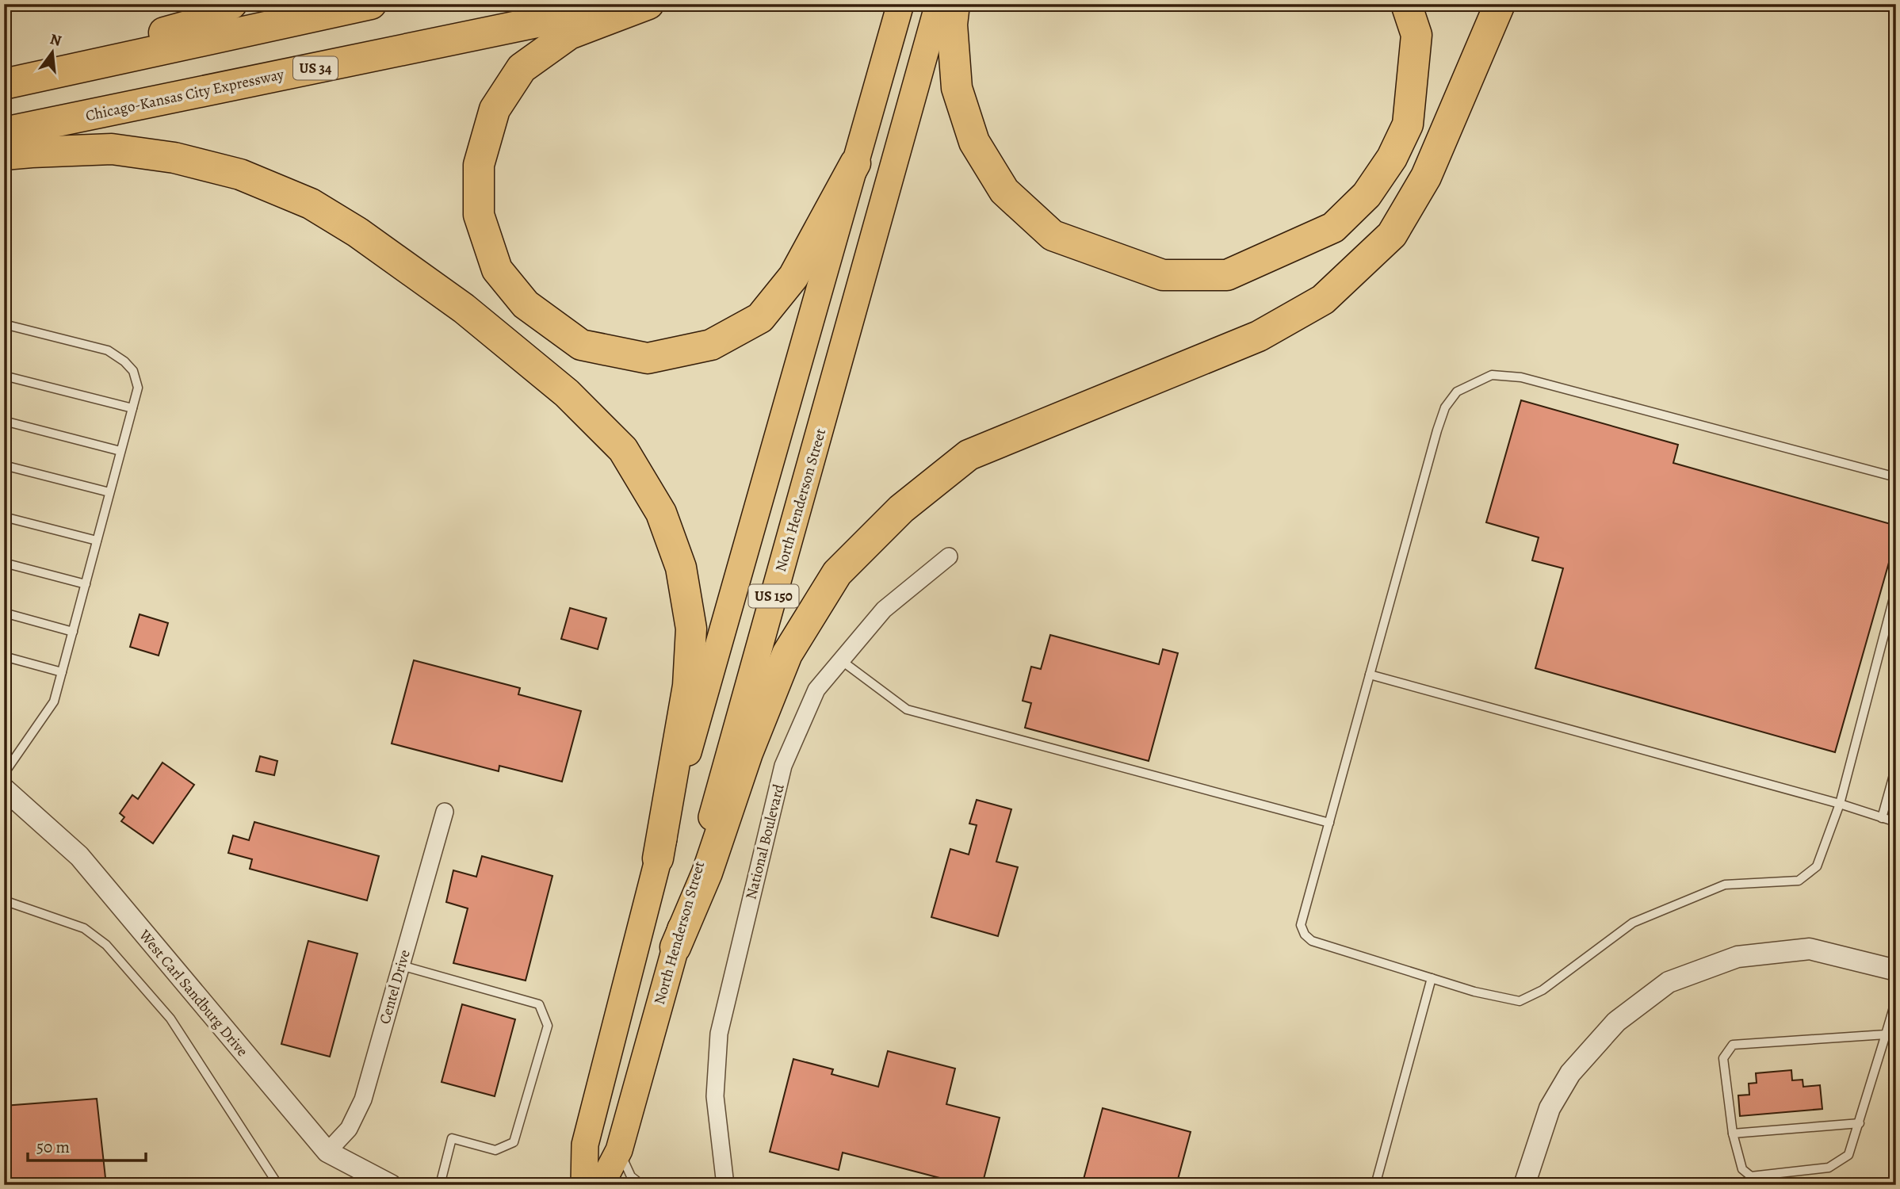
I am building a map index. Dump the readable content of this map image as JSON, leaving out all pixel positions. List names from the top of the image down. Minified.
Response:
{"streets":{"highway":["US 34","Chicago-Kansas City Expressway"],"main road":["North Henderson Street","US 150"],"street":["National Boulevard","Centel Drive","West Carl Sandburg Drive"]},"crossings":[["Centel Drive","West Carl Sandburg Drive"]],"scale_bar":"50 m","north":"top"}
